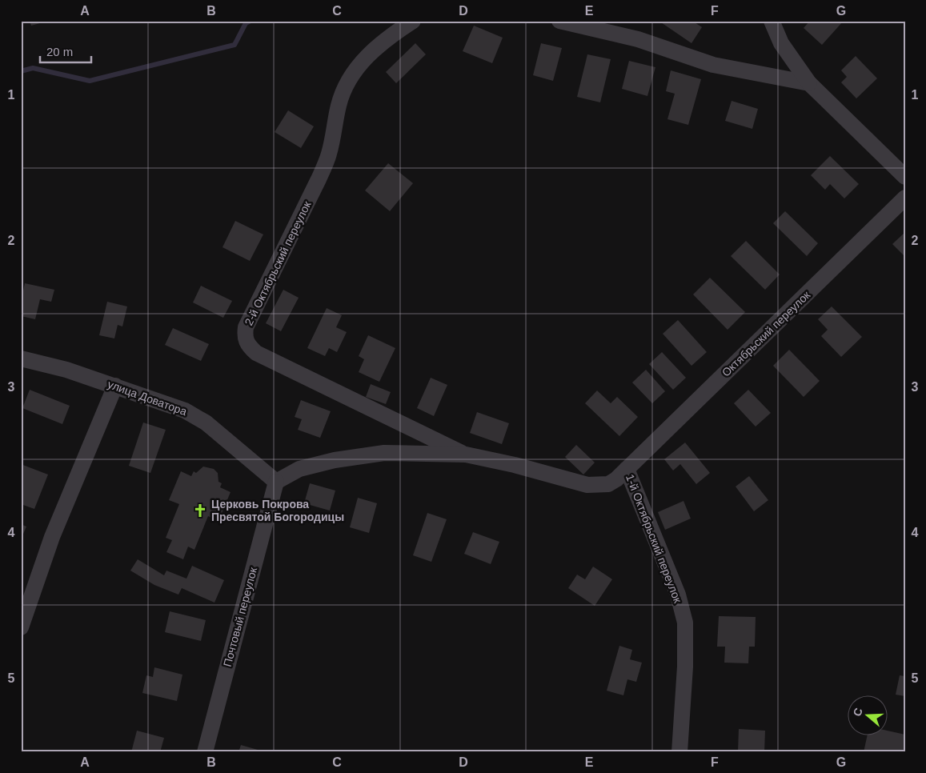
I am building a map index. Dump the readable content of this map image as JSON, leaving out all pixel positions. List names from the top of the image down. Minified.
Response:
{"streets":{"street":["2-й Октябрьский переулок","Октябрьский переулок","улица Доватора","1-й Октябрьский переулок","Почтовый переулок"]},"crossings":[["2-й Октябрьский переулок","Октябрьский переулок"],["Октябрьский переулок","1-й Октябрьский переулок"],["улица Доватора","Почтовый переулок"]],"places":{"church":["Церковь Покрова Пресвятой Богородицы"]},"scale_bar":"20 m","north":"left","grid":{"columns":["A","B","C","D","E","F","G"],"rows":["1","2","3","4","5"]}}
